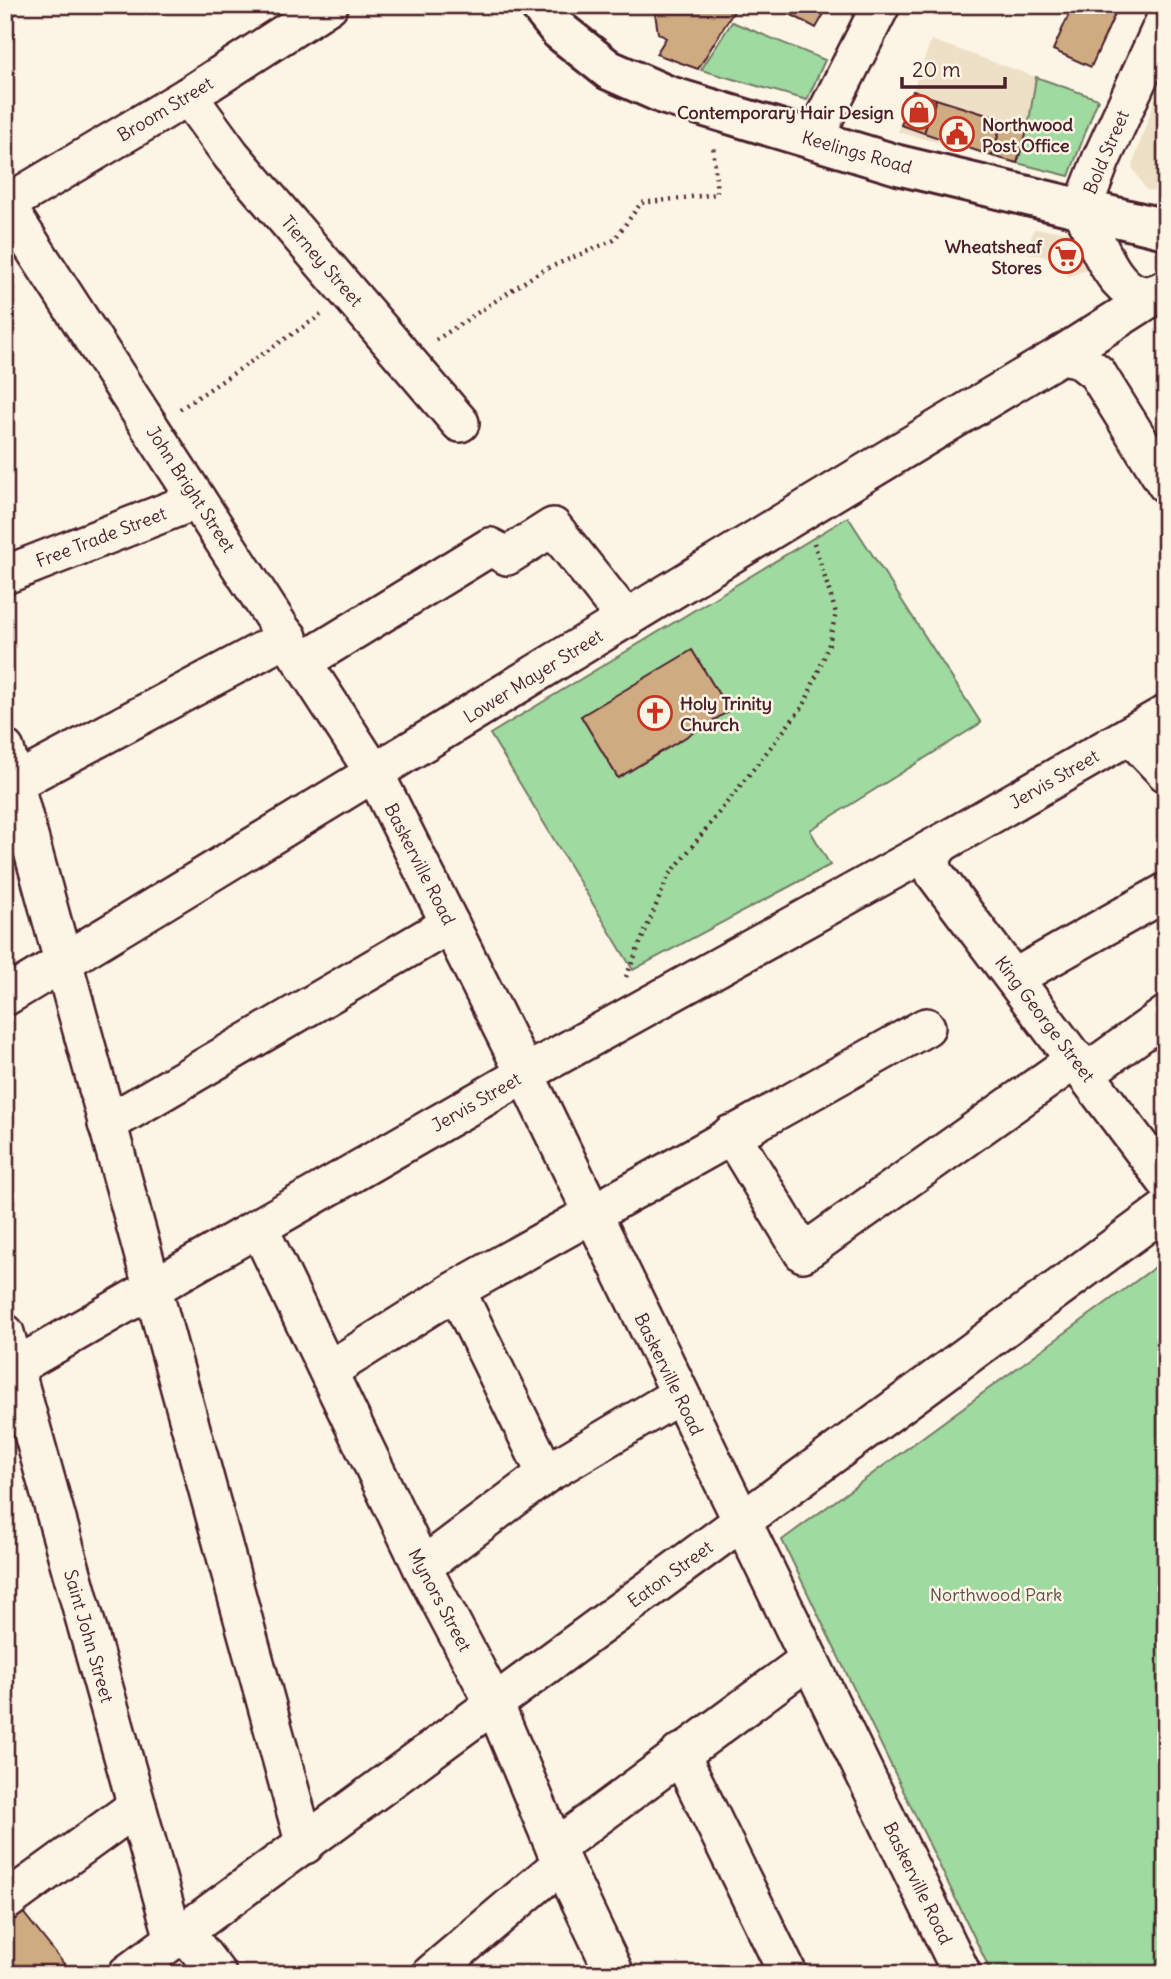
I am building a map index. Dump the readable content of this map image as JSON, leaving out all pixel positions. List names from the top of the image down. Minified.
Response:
{"streets":{"main road":["Keelings Road"],"street":["Broom Street","Bold Street","Tierney Street","John Bright Street","Free Trade Street","Lower Mayer Street","Jervis Street","Baskerville Road","King George Street","Eaton Street","Mynors Street","Saint John Street"]},"crossings":[["Broom Street","Tierney Street"],["Broom Street","John Bright Street"],["Keelings Road","Bold Street"],["John Bright Street","Free Trade Street"],["John Bright Street","Lower Mayer Street"],["John Bright Street","Baskerville Road"],["Lower Mayer Street","Baskerville Road"],["Jervis Street","Baskerville Road"],["Jervis Street","King George Street"],["Jervis Street","Mynors Street"],["Jervis Street","Saint John Street"],["Baskerville Road","Eaton Street"],["Eaton Street","Mynors Street"],["Eaton Street","Saint John Street"]],"parks":["Northwood Park"],"places":{"shop":["Contemporary Hair Design"],"public building":["Northwood Post Office"],"supermarket":["Wheatsheaf Stores"],"church":["Holy Trinity Church"]},"scale_bar":"20 m"}
